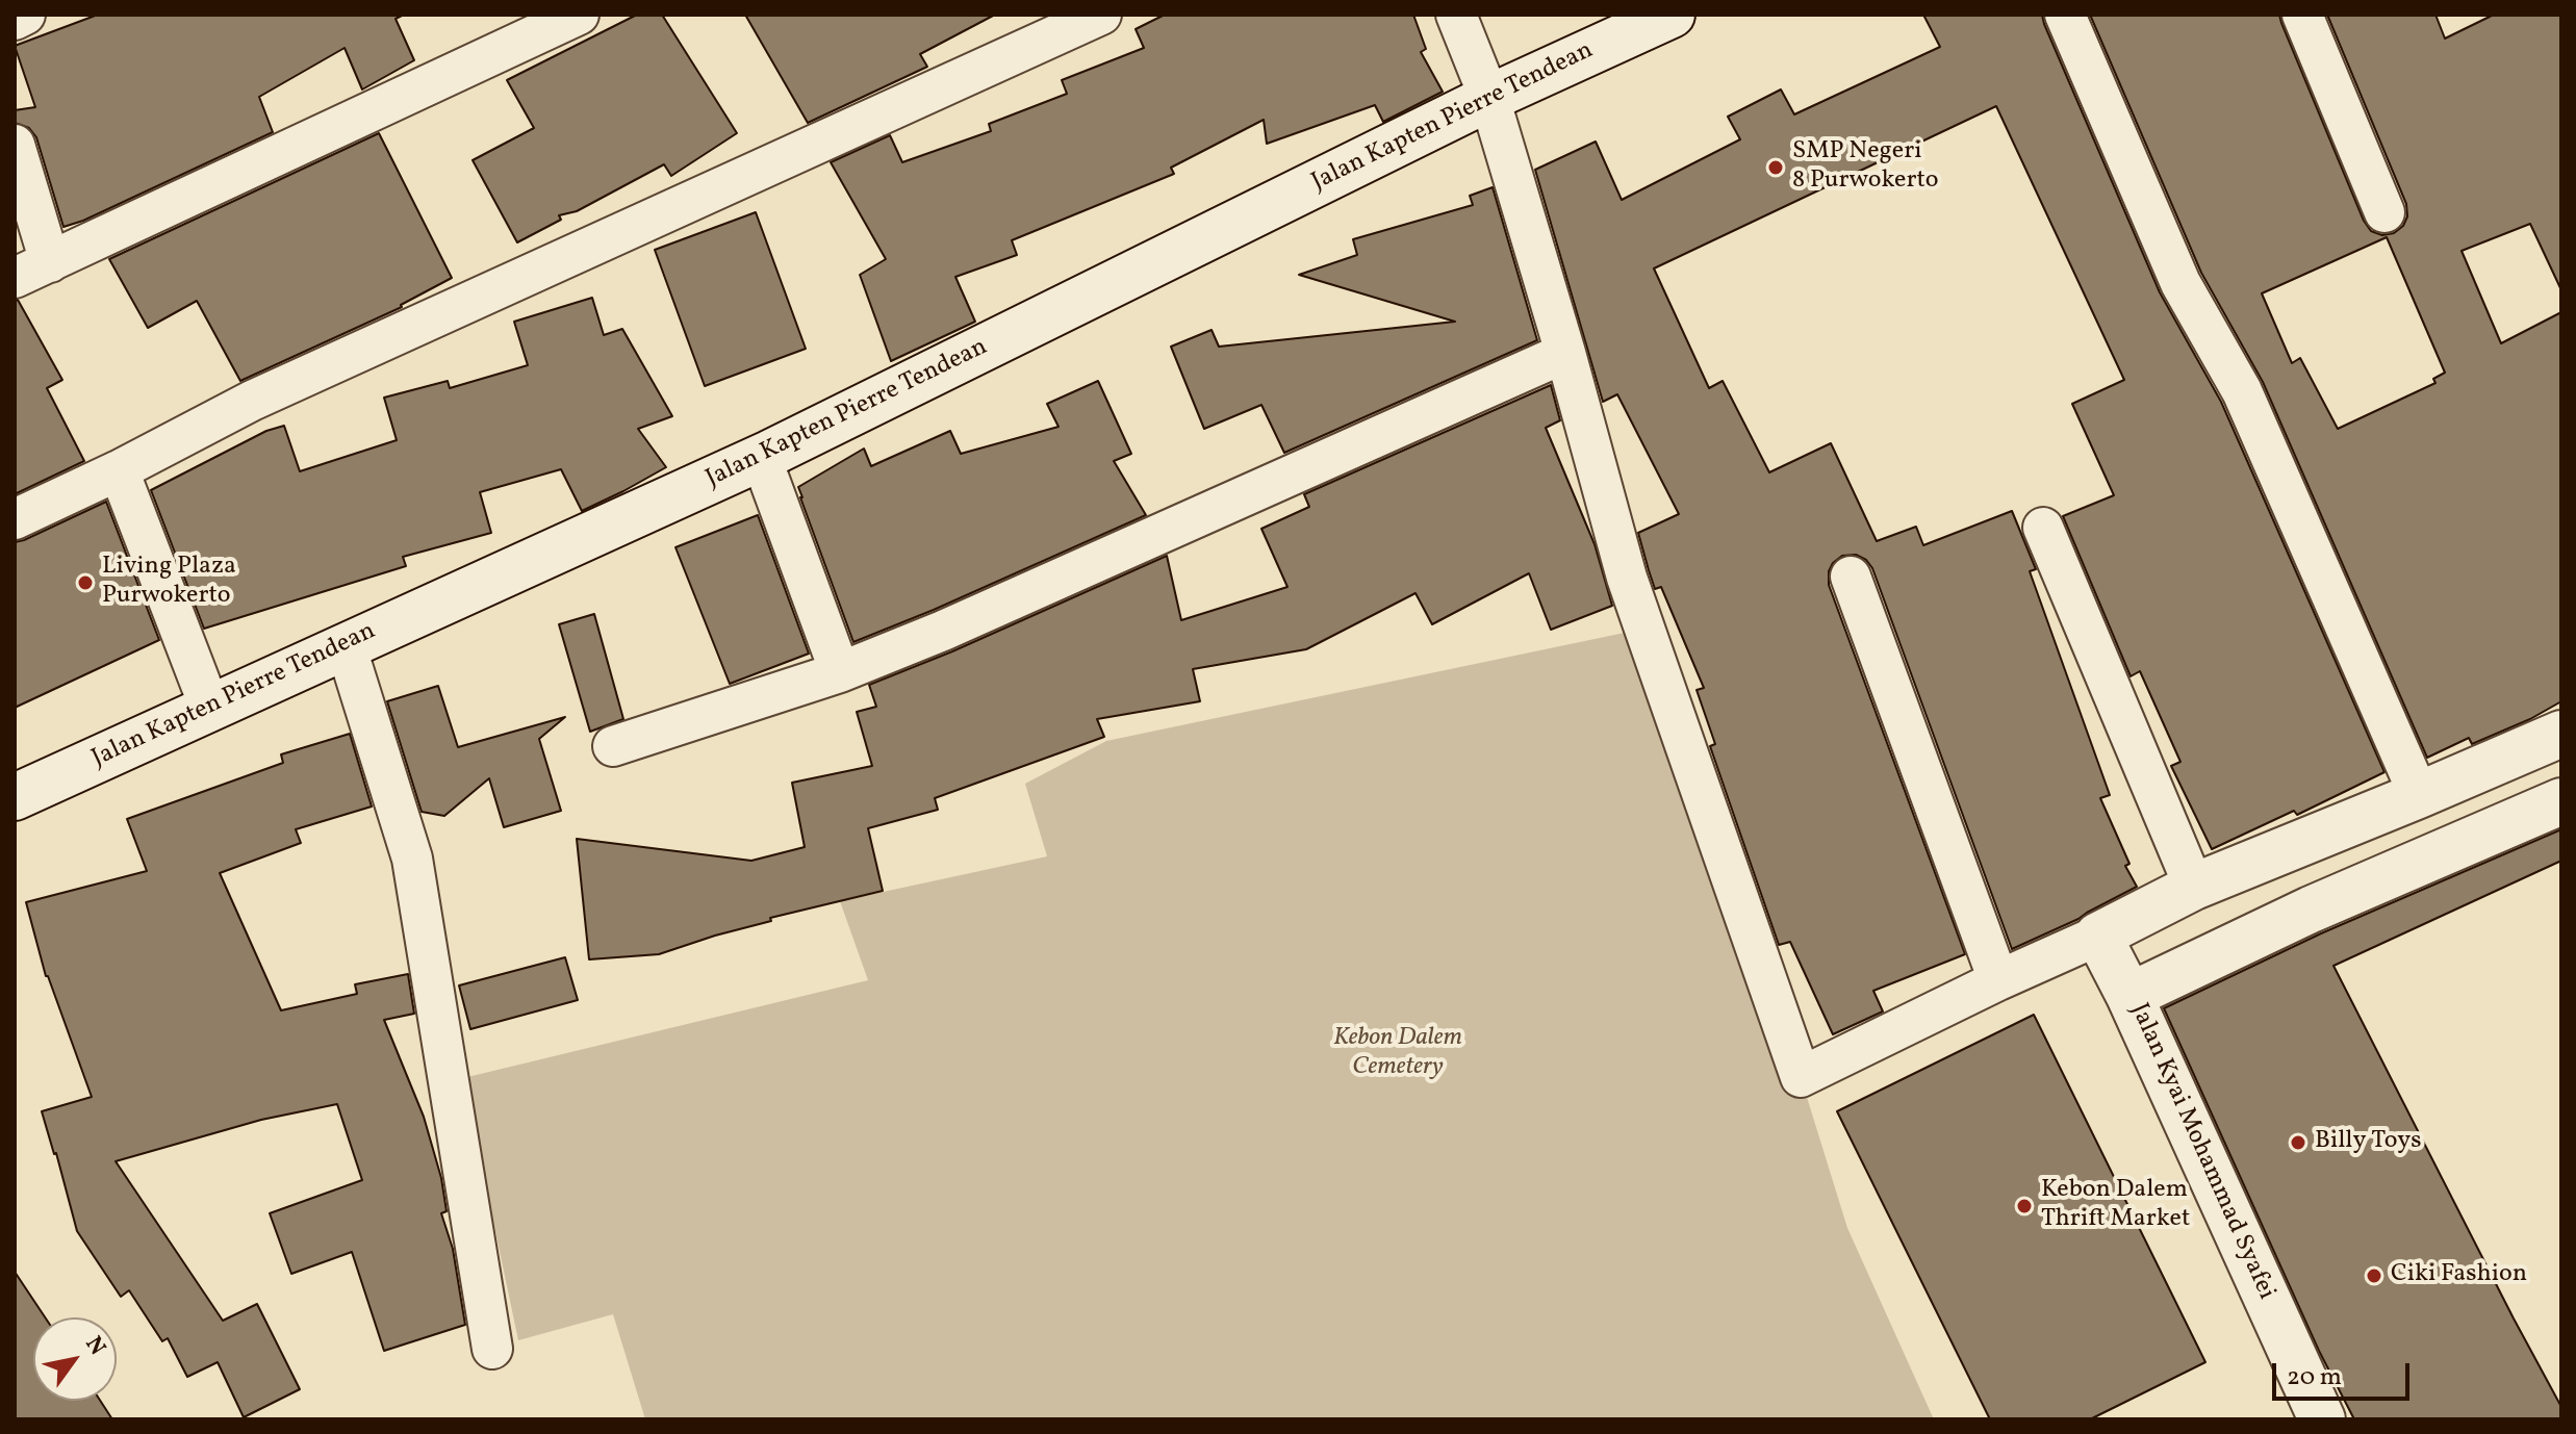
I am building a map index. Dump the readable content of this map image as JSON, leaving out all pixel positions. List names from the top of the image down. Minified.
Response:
{"streets":{"main road":["Jalan Kapten Pierre Tendean","Jalan Kyai Mohammad Syafei"]},"parks":["Kebon Dalem Cemetery"],"places":["SMP Negeri 8 Purwokerto","Living Plaza Purwokerto","Billy Toys","Kebon Dalem Thrift Market","Ciki Fashion"],"scale_bar":"20 m","north":"top right"}
